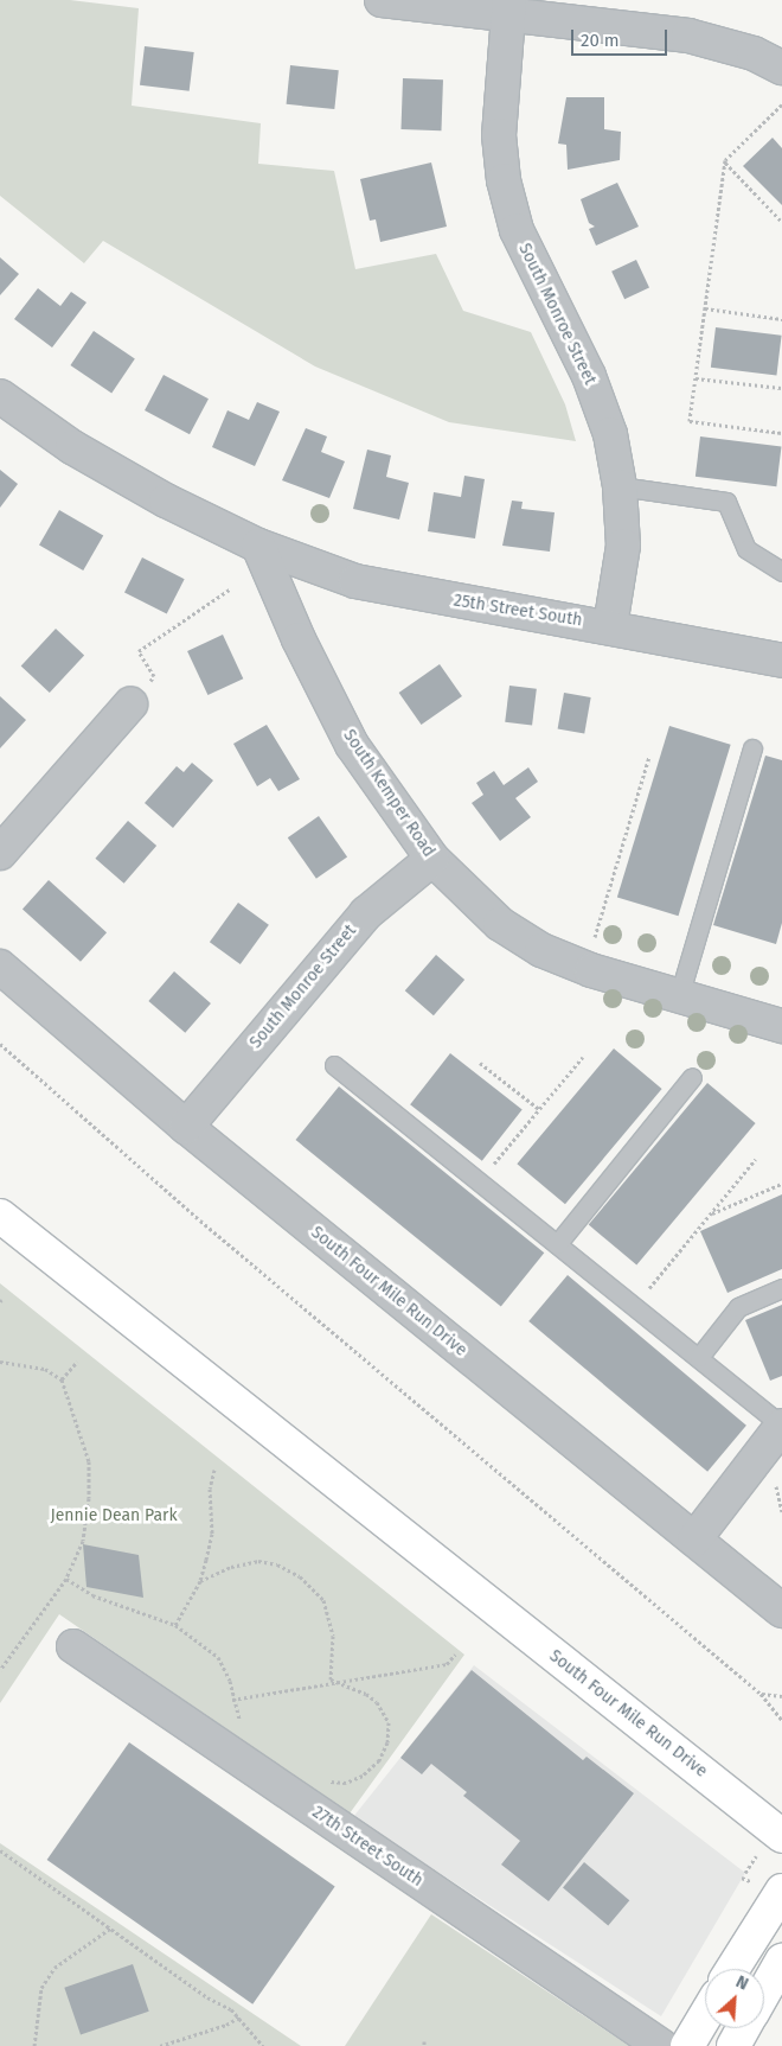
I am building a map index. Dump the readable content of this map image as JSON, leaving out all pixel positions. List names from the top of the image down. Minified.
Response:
{"streets":{"main road":["South Four Mile Run Drive"],"street":["South Monroe Street","25th Street South","South Kemper Road","27th Street South"]},"crossings":[["South Monroe Street","25th Street South"],["South Monroe Street","South Kemper Road"],["South Monroe Street","South Four Mile Run Drive"],["25th Street South","South Kemper Road"]],"parks":["Jennie Dean Park"],"scale_bar":"20 m","north":"top right"}
